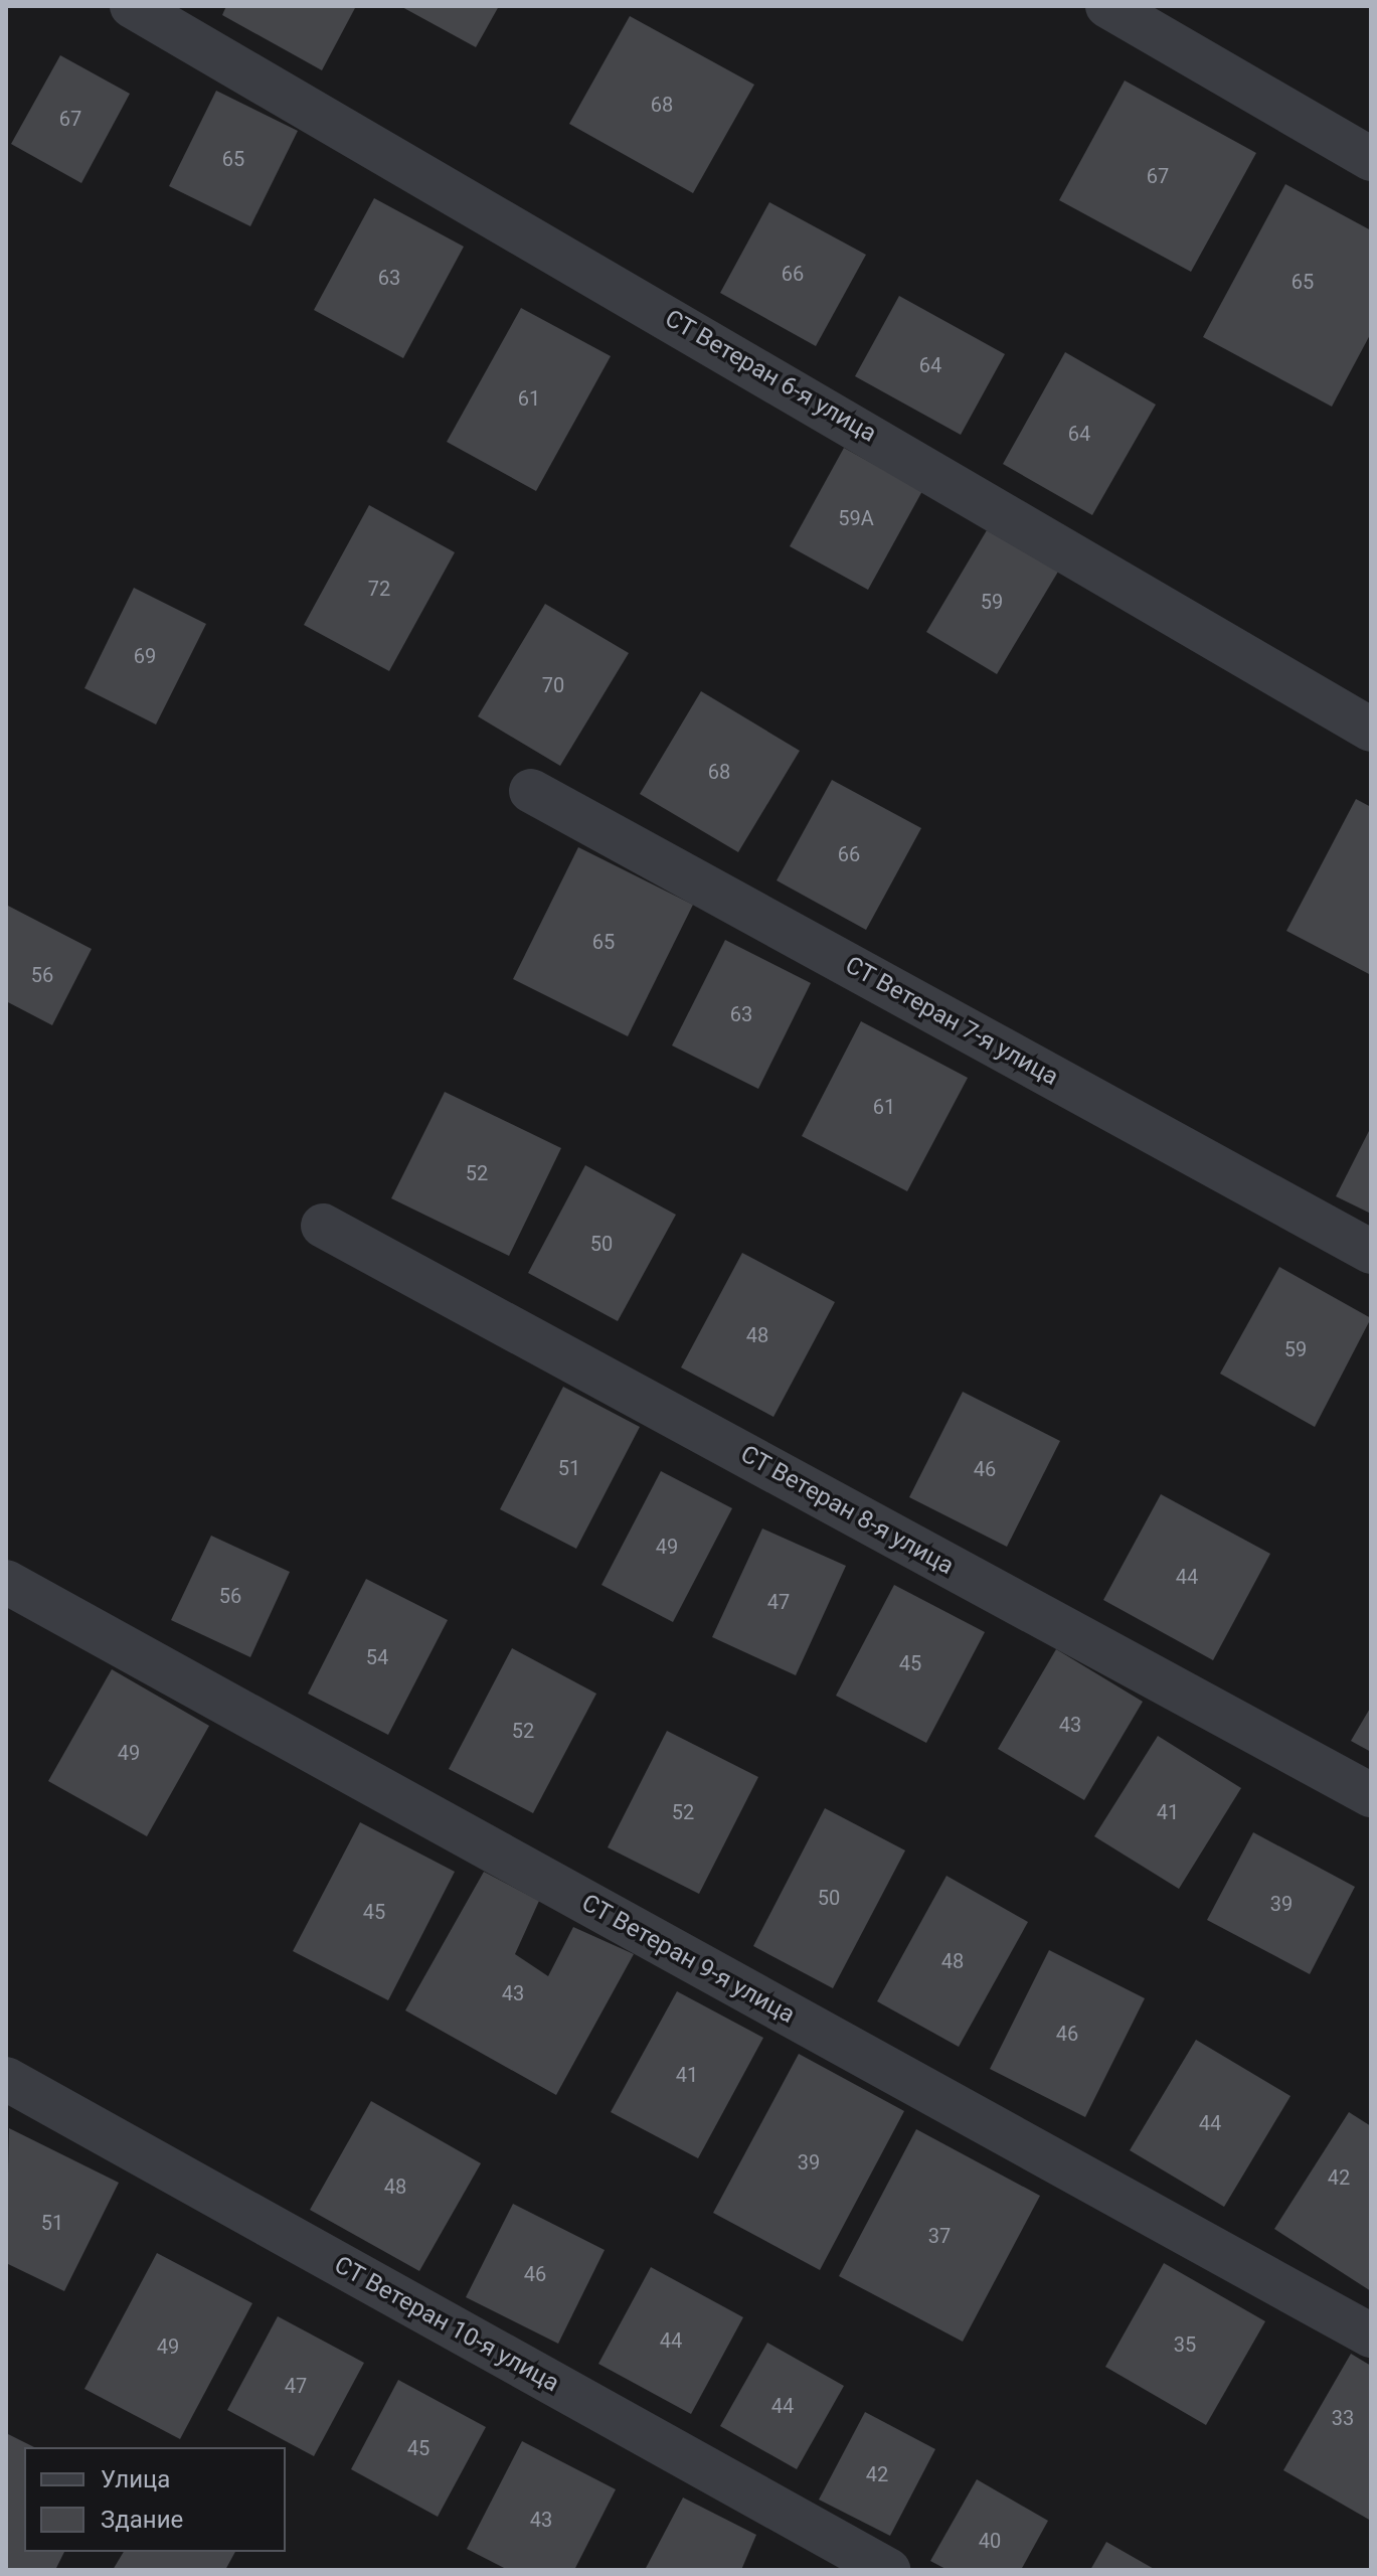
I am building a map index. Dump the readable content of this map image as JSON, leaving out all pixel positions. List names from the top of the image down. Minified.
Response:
{"streets":{"street":["СТ Ветеран 6-я улица","СТ Ветеран 7-я улица","СТ Ветеран 8-я улица","СТ Ветеран 9-я улица","СТ Ветеран 10-я улица"]},"house_numbers":["68","67","65","67","66","63","65","64","61","64","59А","72","59","69","70","68","66","65","56","63","61","52","50","48","59","51","46","49","44","56","47","54","45","43","52","49","52","41","50","39","45","48","43","46","41","44","39","42","48","51","37","46","44","35","49","47","44","33","45","42","43","40"],"legend":["Улица","Здание"]}
